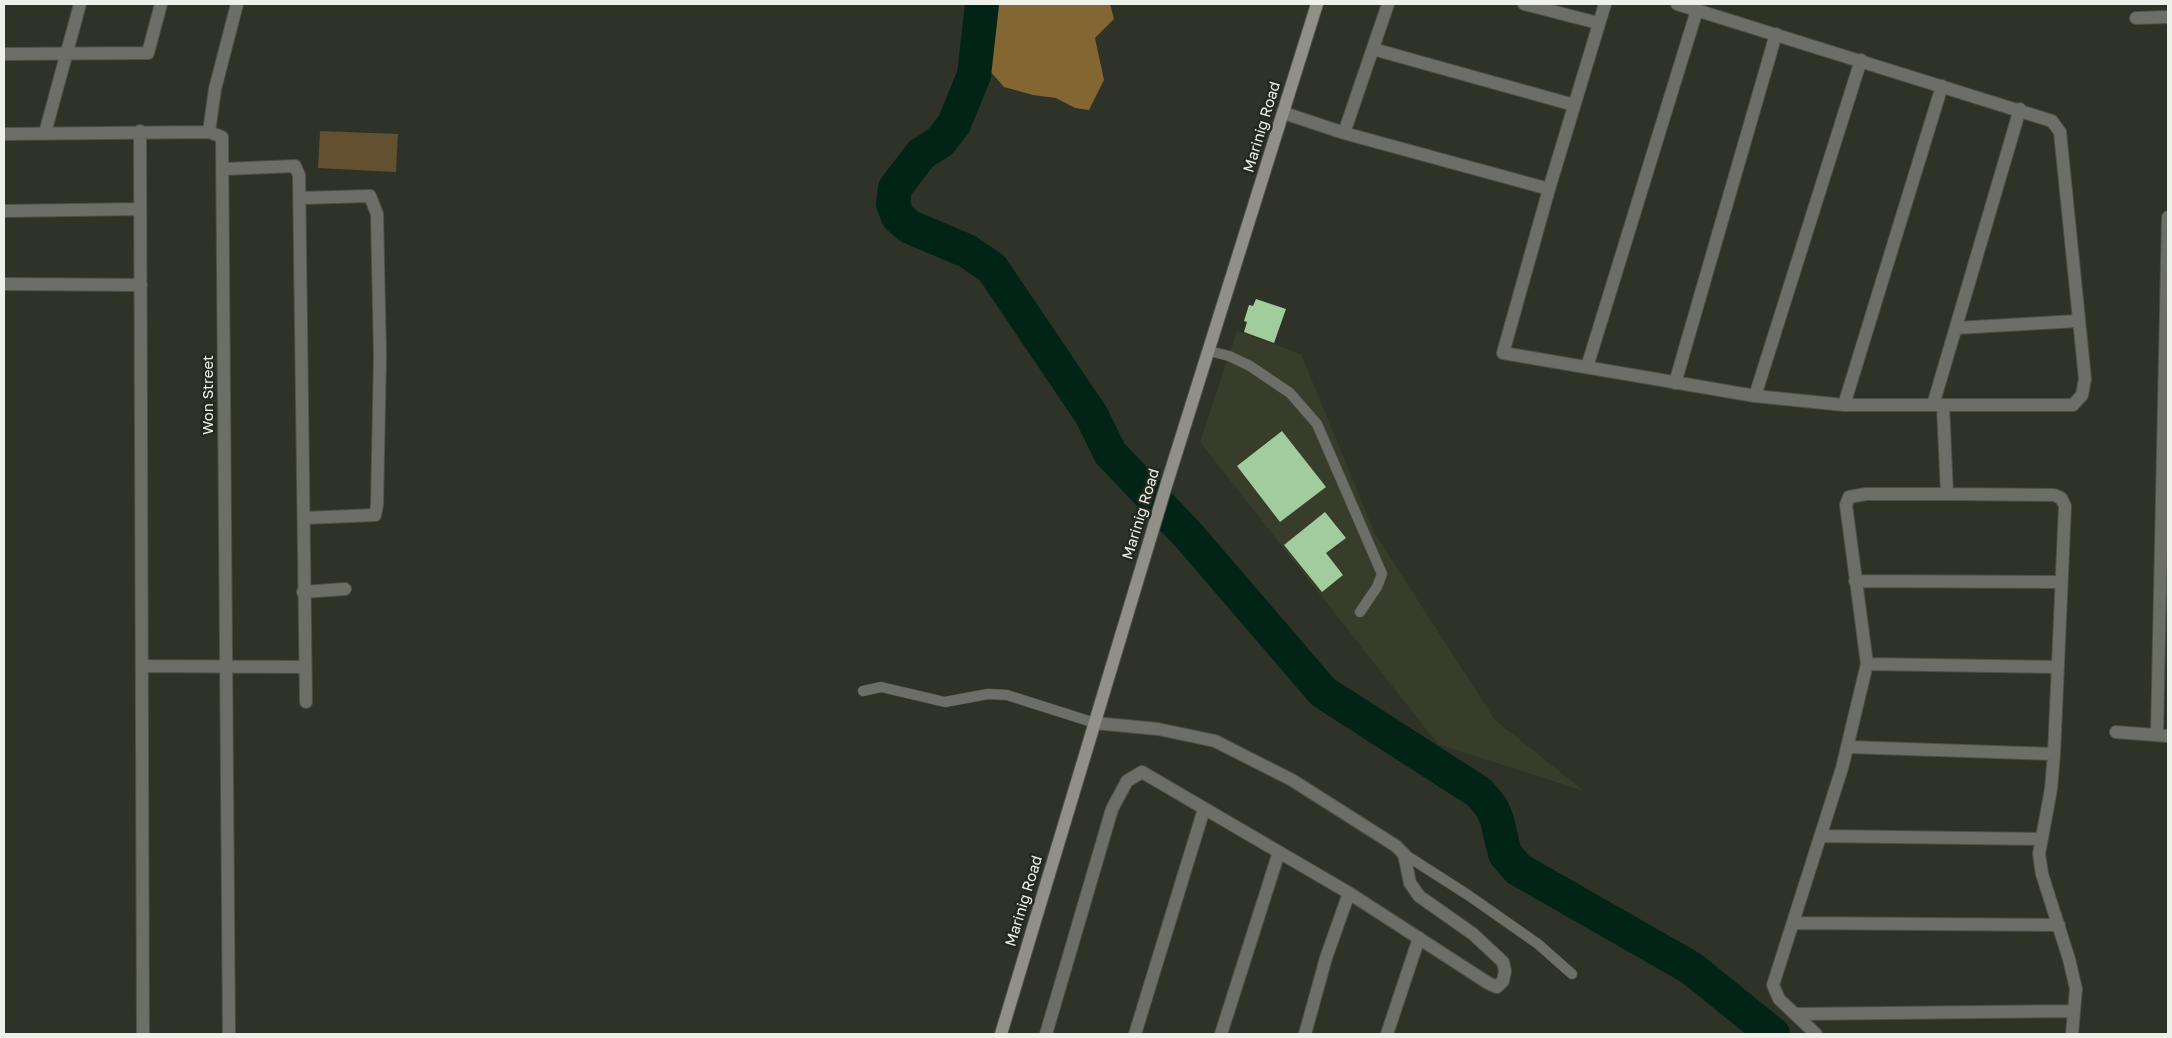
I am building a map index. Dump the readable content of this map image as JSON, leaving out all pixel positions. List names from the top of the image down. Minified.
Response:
{"streets":{"street":["Marinig Road","Won Street"]}}
